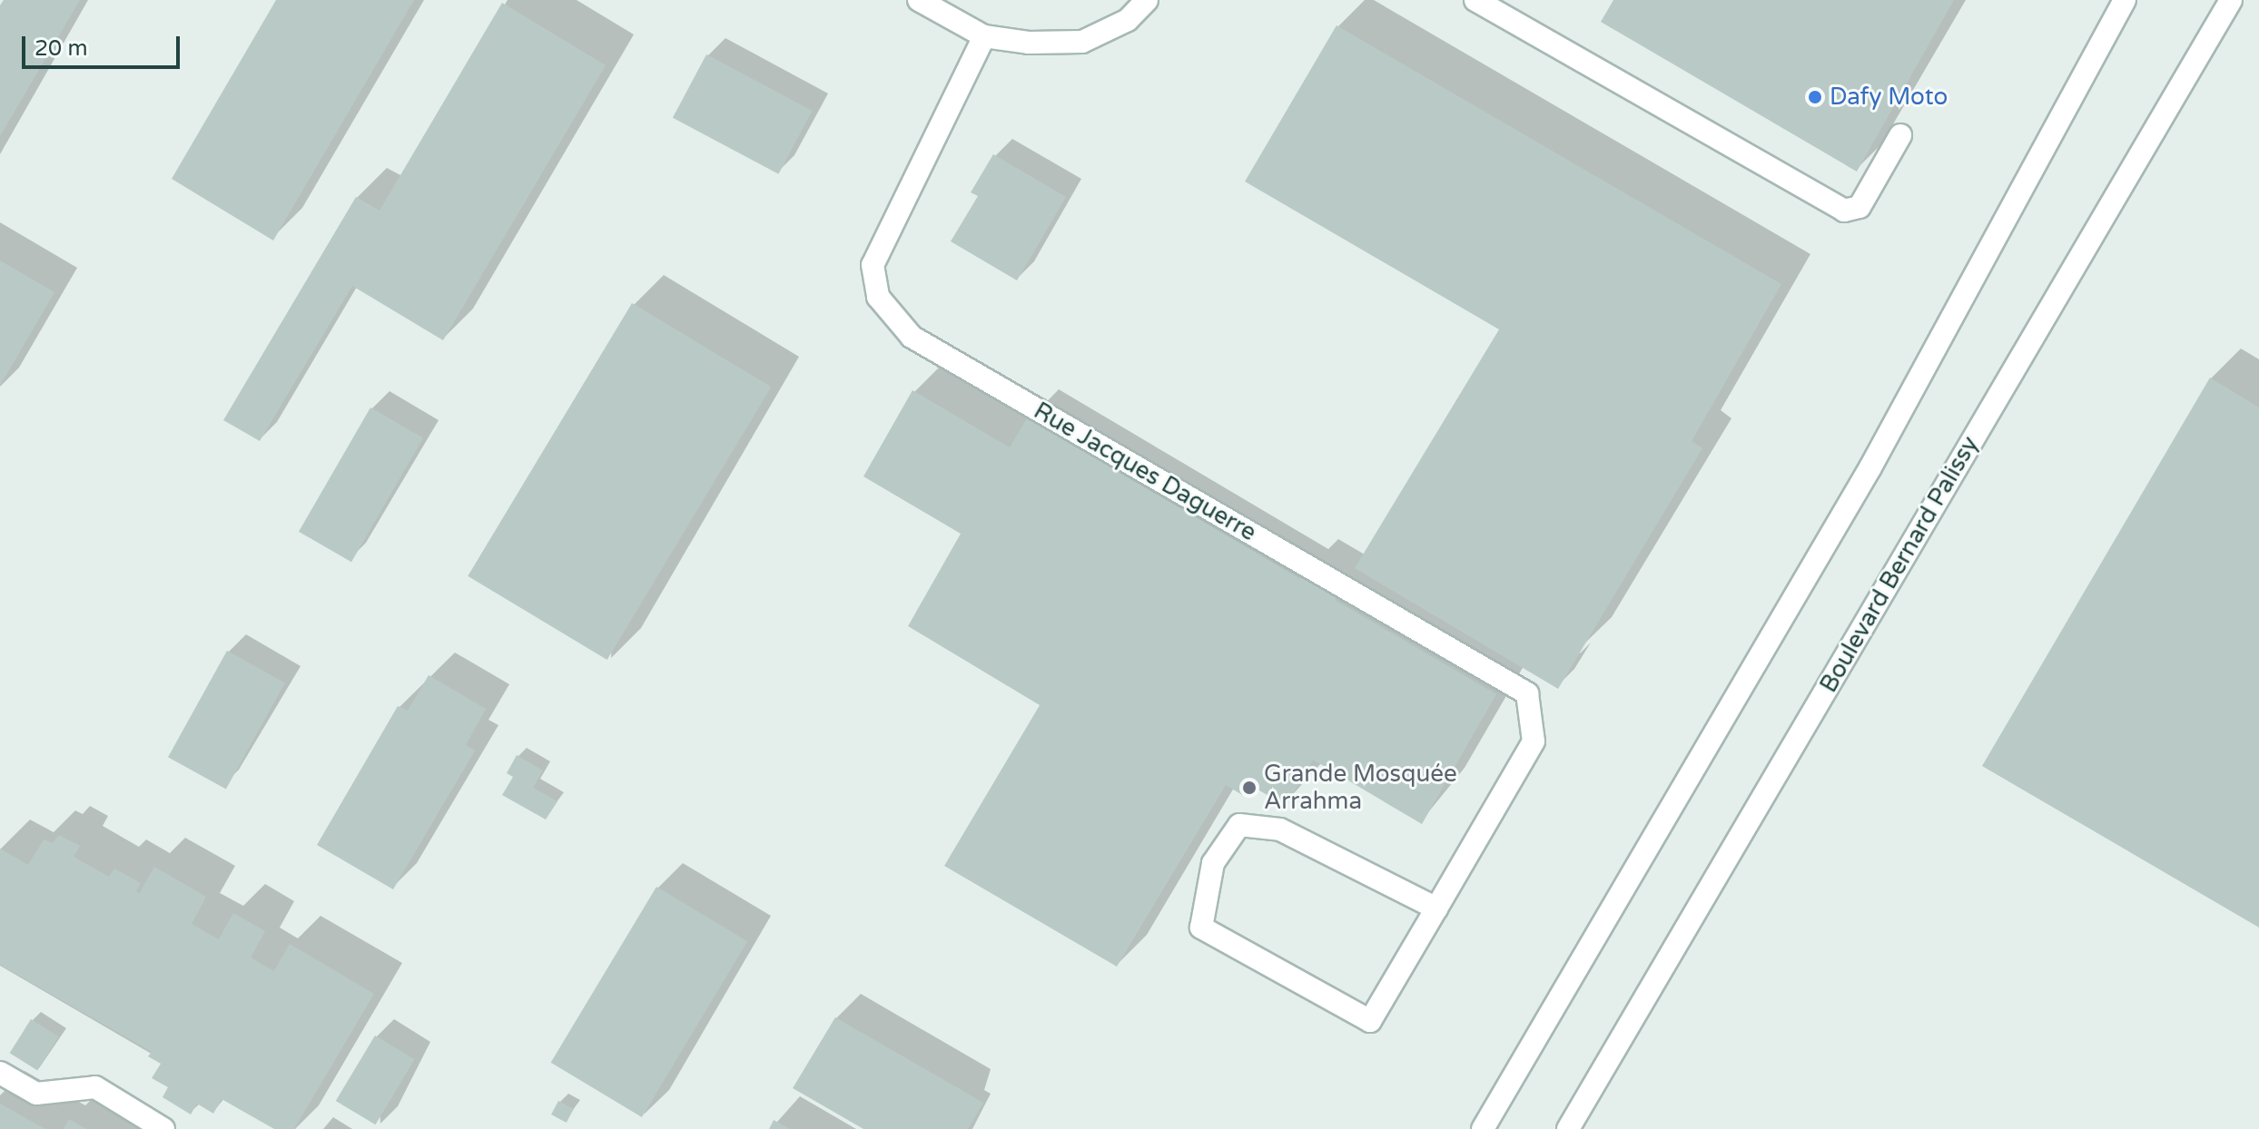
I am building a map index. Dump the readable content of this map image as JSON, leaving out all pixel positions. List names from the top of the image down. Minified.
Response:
{"streets":{"main road":["Rue Jacques Daguerre","Boulevard Bernard Palissy"]},"places":["Dafy Moto","Grande Mosquée Arrahma"],"scale_bar":"20 m"}
